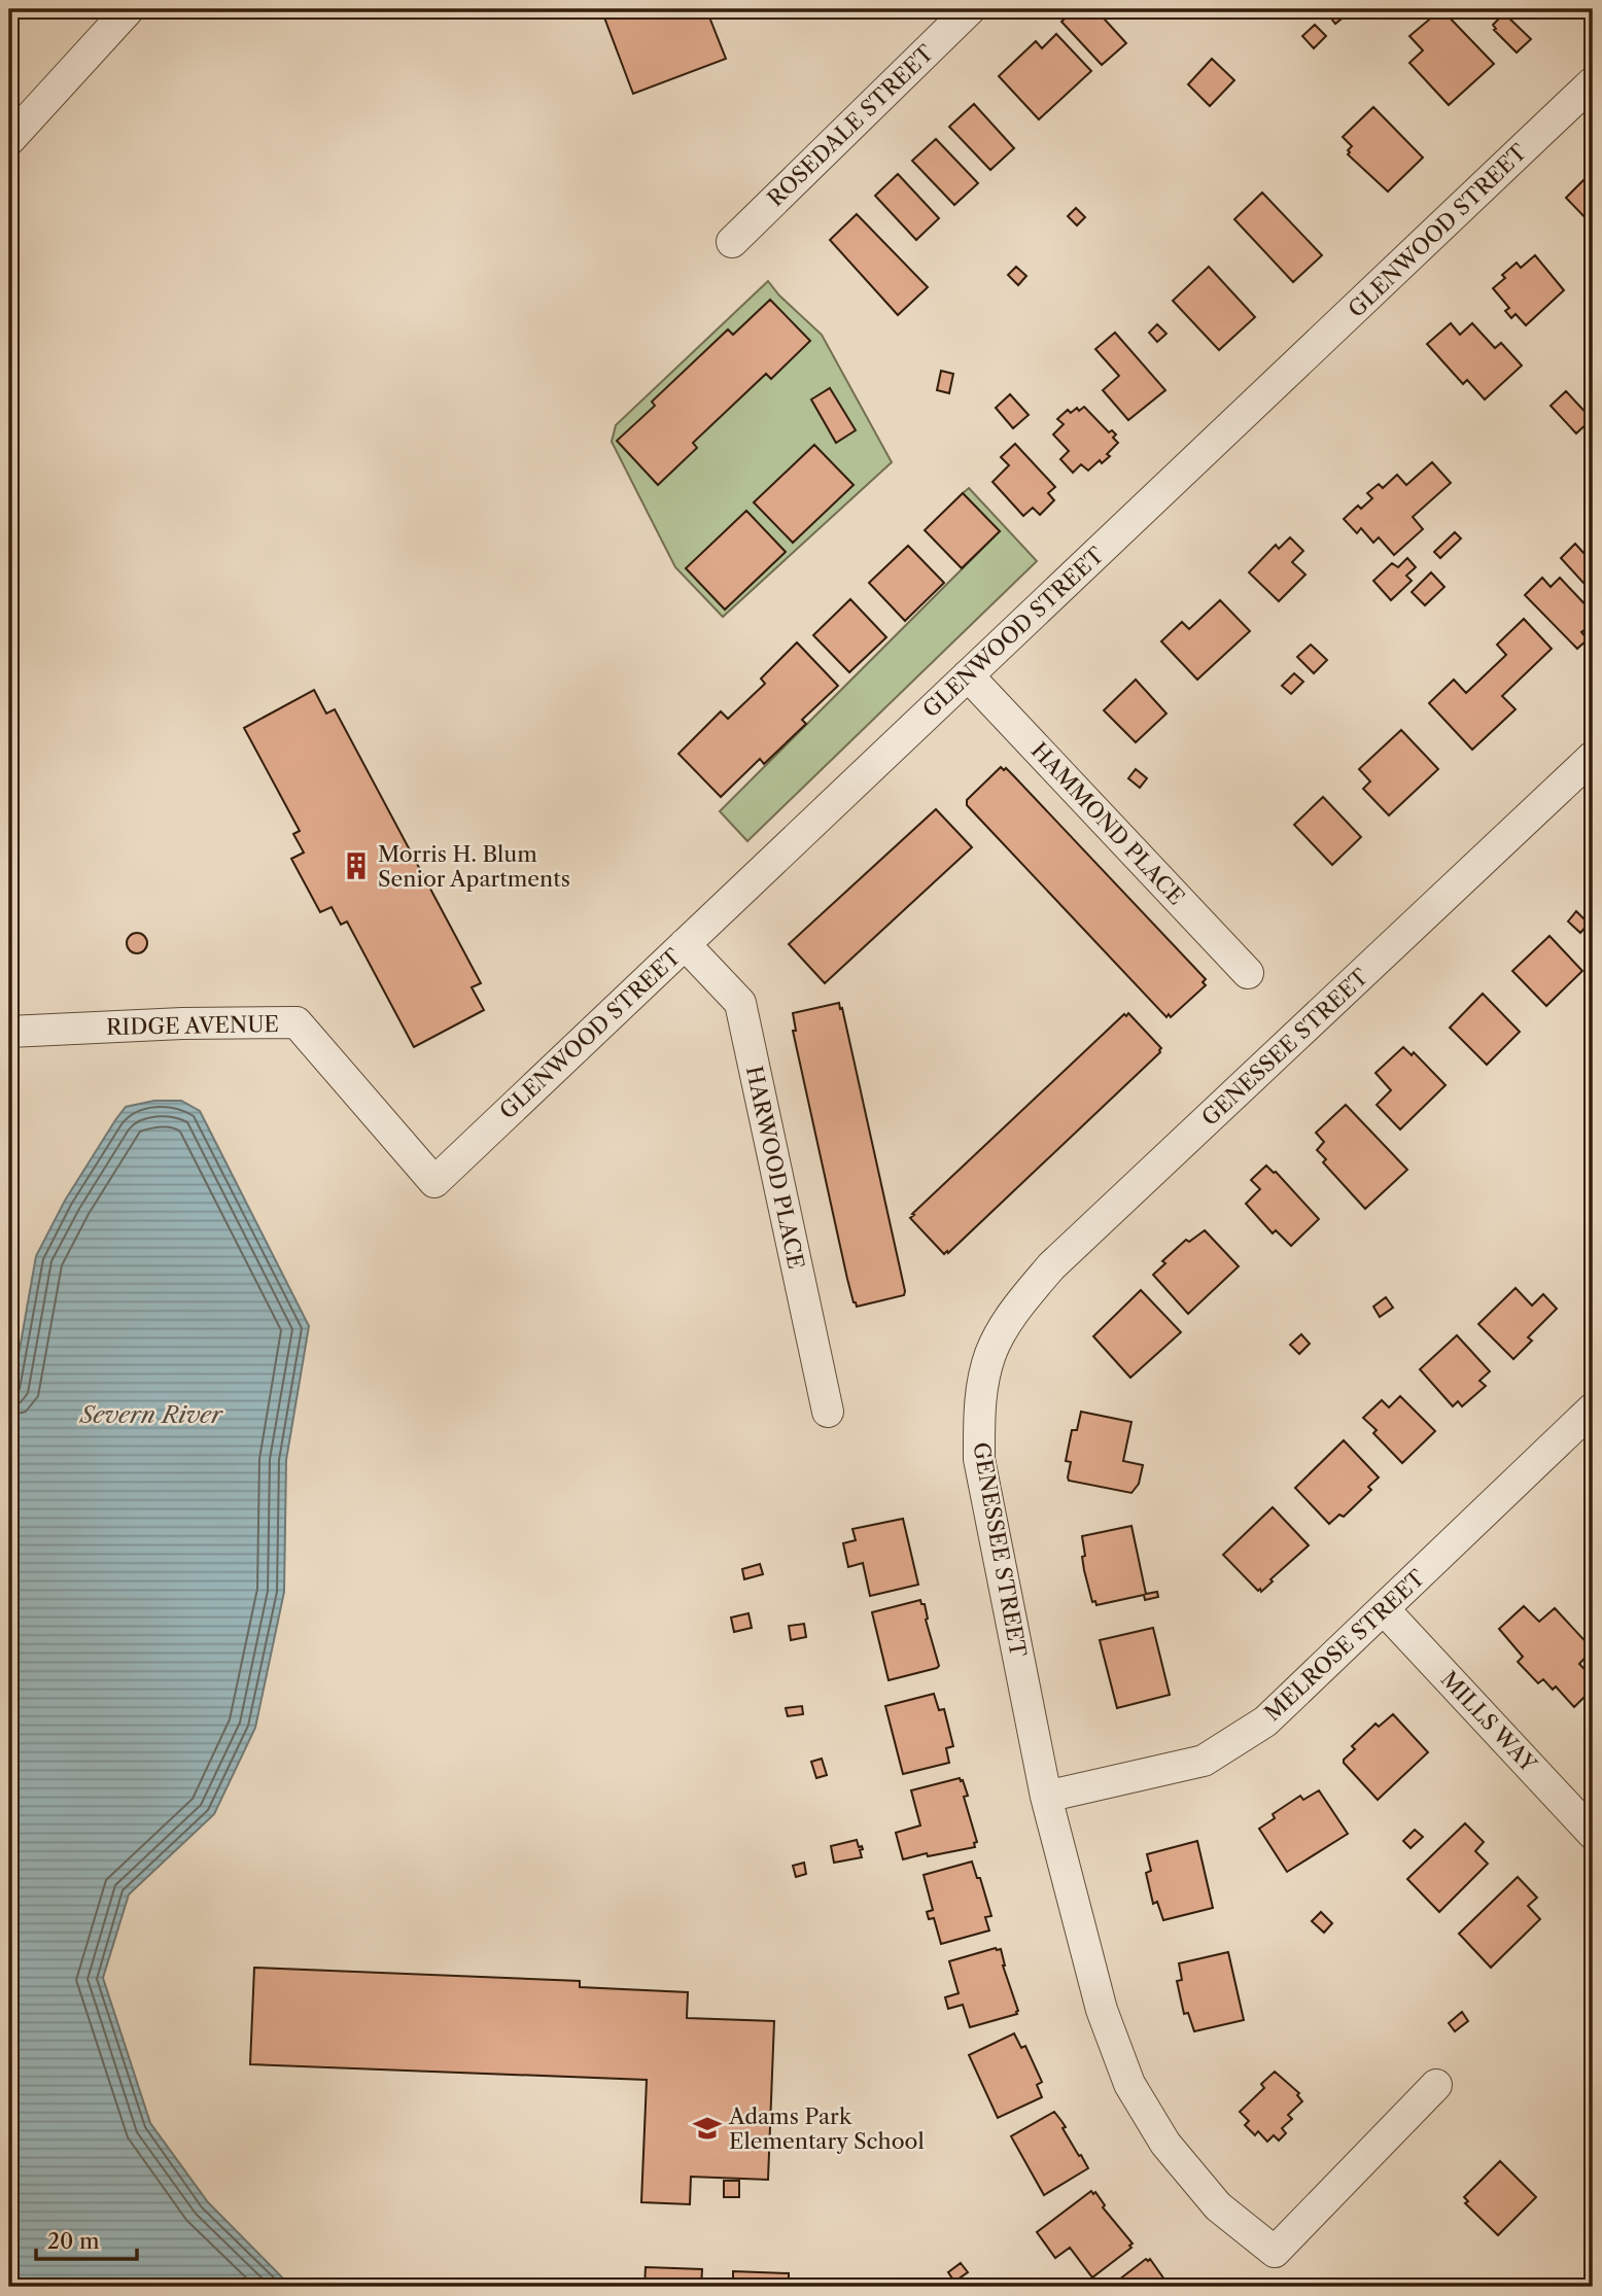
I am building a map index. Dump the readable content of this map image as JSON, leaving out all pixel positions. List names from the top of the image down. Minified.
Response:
{"streets":{"street":["ROSEDALE STREET","GLENWOOD STREET","HAMMOND PLACE","RIDGE AVENUE","GENESSEE STREET","HARWOOD PLACE","MELROSE STREET","MILLS WAY"]},"crossings":[["GLENWOOD STREET","HAMMOND PLACE"],["GLENWOOD STREET","RIDGE AVENUE"],["GLENWOOD STREET","HARWOOD PLACE"],["GENESSEE STREET","MELROSE STREET"],["MELROSE STREET","MILLS WAY"]],"water":["Severn River"],"places":{"building":["Morris H. Blum Senior Apartments"],"school or university":["Adams Park Elementary School"]},"scale_bar":"20 m"}
